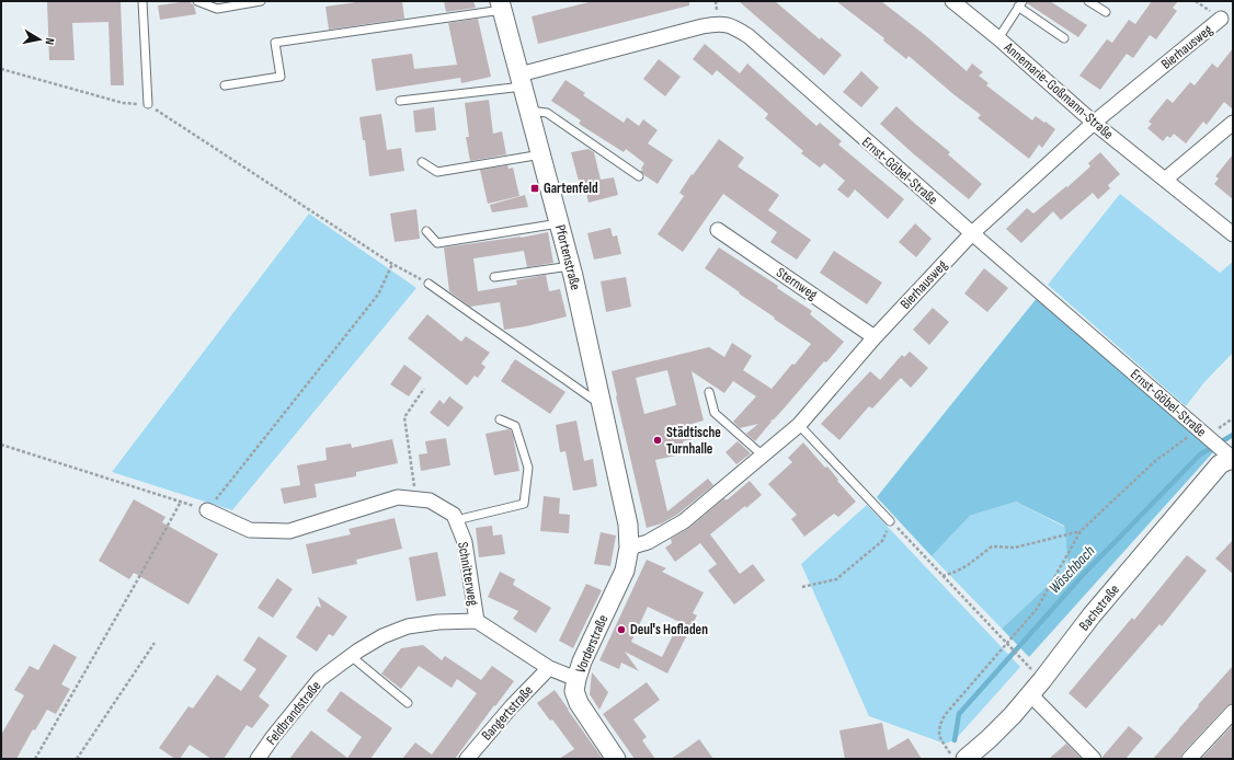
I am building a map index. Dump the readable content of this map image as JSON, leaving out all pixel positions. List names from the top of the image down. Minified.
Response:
{"streets":{"street":["Bierhausweg","Annemarie-Goßmann-Straße","Ernst-Göbel-Straße","Pfortenstraße","Sternweg","Schnitterweg","Bachstraße","Vorderstraße","Feldbrandstraße","Bangertstraße"]},"crossings":[["Bierhausweg","Annemarie-Goßmann-Straße"],["Bierhausweg","Ernst-Göbel-Straße"],["Bierhausweg","Pfortenstraße"],["Bierhausweg","Sternweg"],["Bierhausweg","Vorderstraße"],["Ernst-Göbel-Straße","Pfortenstraße"],["Ernst-Göbel-Straße","Bachstraße"],["Pfortenstraße","Vorderstraße"],["Schnitterweg","Vorderstraße"],["Schnitterweg","Feldbrandstraße"],["Schnitterweg","Bangertstraße"]],"water":["Wäschbach"],"places":{"transit":["Gartenfeld"],"other":["Städtische Turnhalle","Deul's Hofladen"]},"north":"right"}
